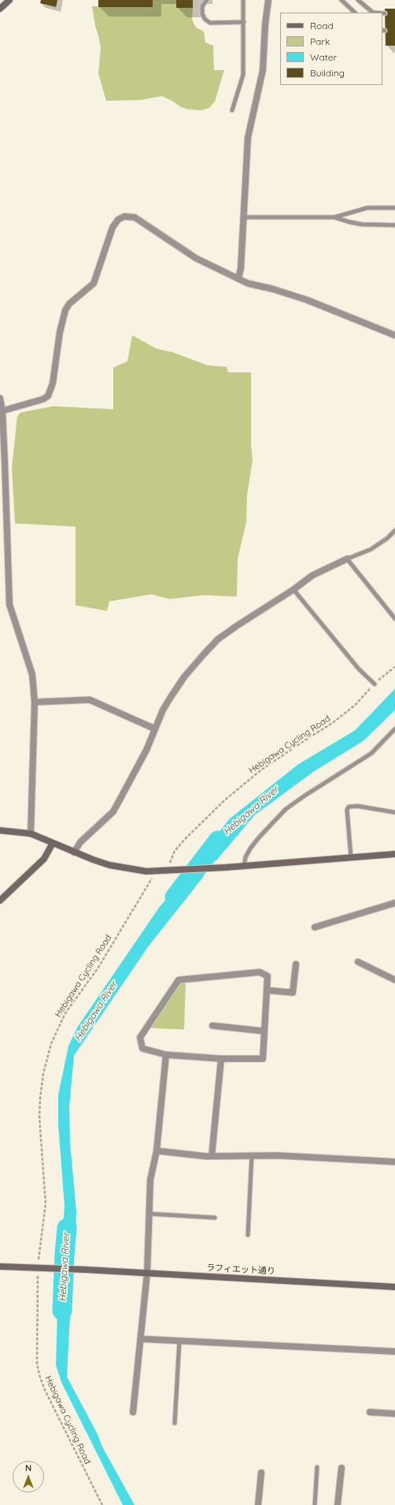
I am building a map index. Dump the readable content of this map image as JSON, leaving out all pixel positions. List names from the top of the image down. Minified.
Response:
{"streets":{"street":["ラフィエット通り"],"path":["Hebigawa Cycling Road"]},"water":["Hebigawa River"],"legend":["Road","Park","Water","Building"],"north":"top"}
